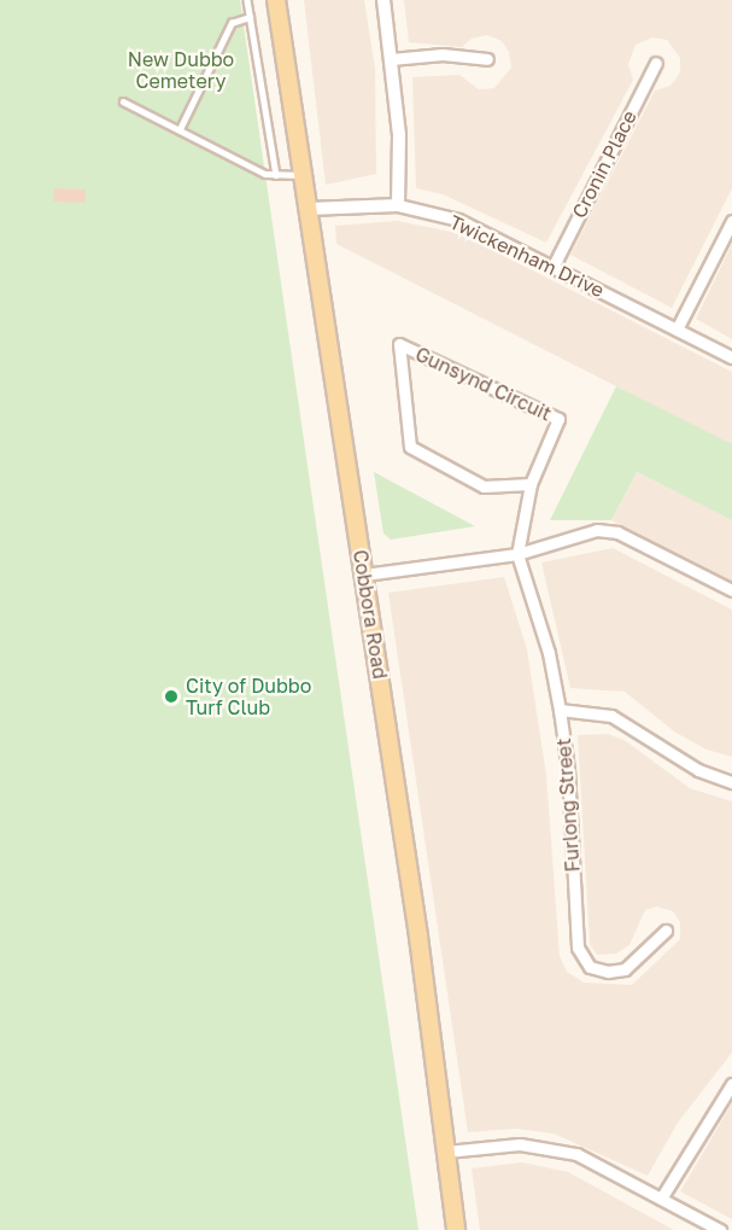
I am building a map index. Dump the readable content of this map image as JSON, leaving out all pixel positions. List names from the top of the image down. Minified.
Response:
{"streets":{"main road":["Cobbora Road"],"street":["Cronin Place","Twickenham Drive","Gunsynd Circuit","Furlong Street"]},"crossings":[["Cronin Place","Twickenham Drive"],["Twickenham Drive","Cobbora Road"],["Gunsynd Circuit","Furlong Street"]],"parks":["New Dubbo Cemetery"],"places":["City of Dubbo Turf Club"]}
